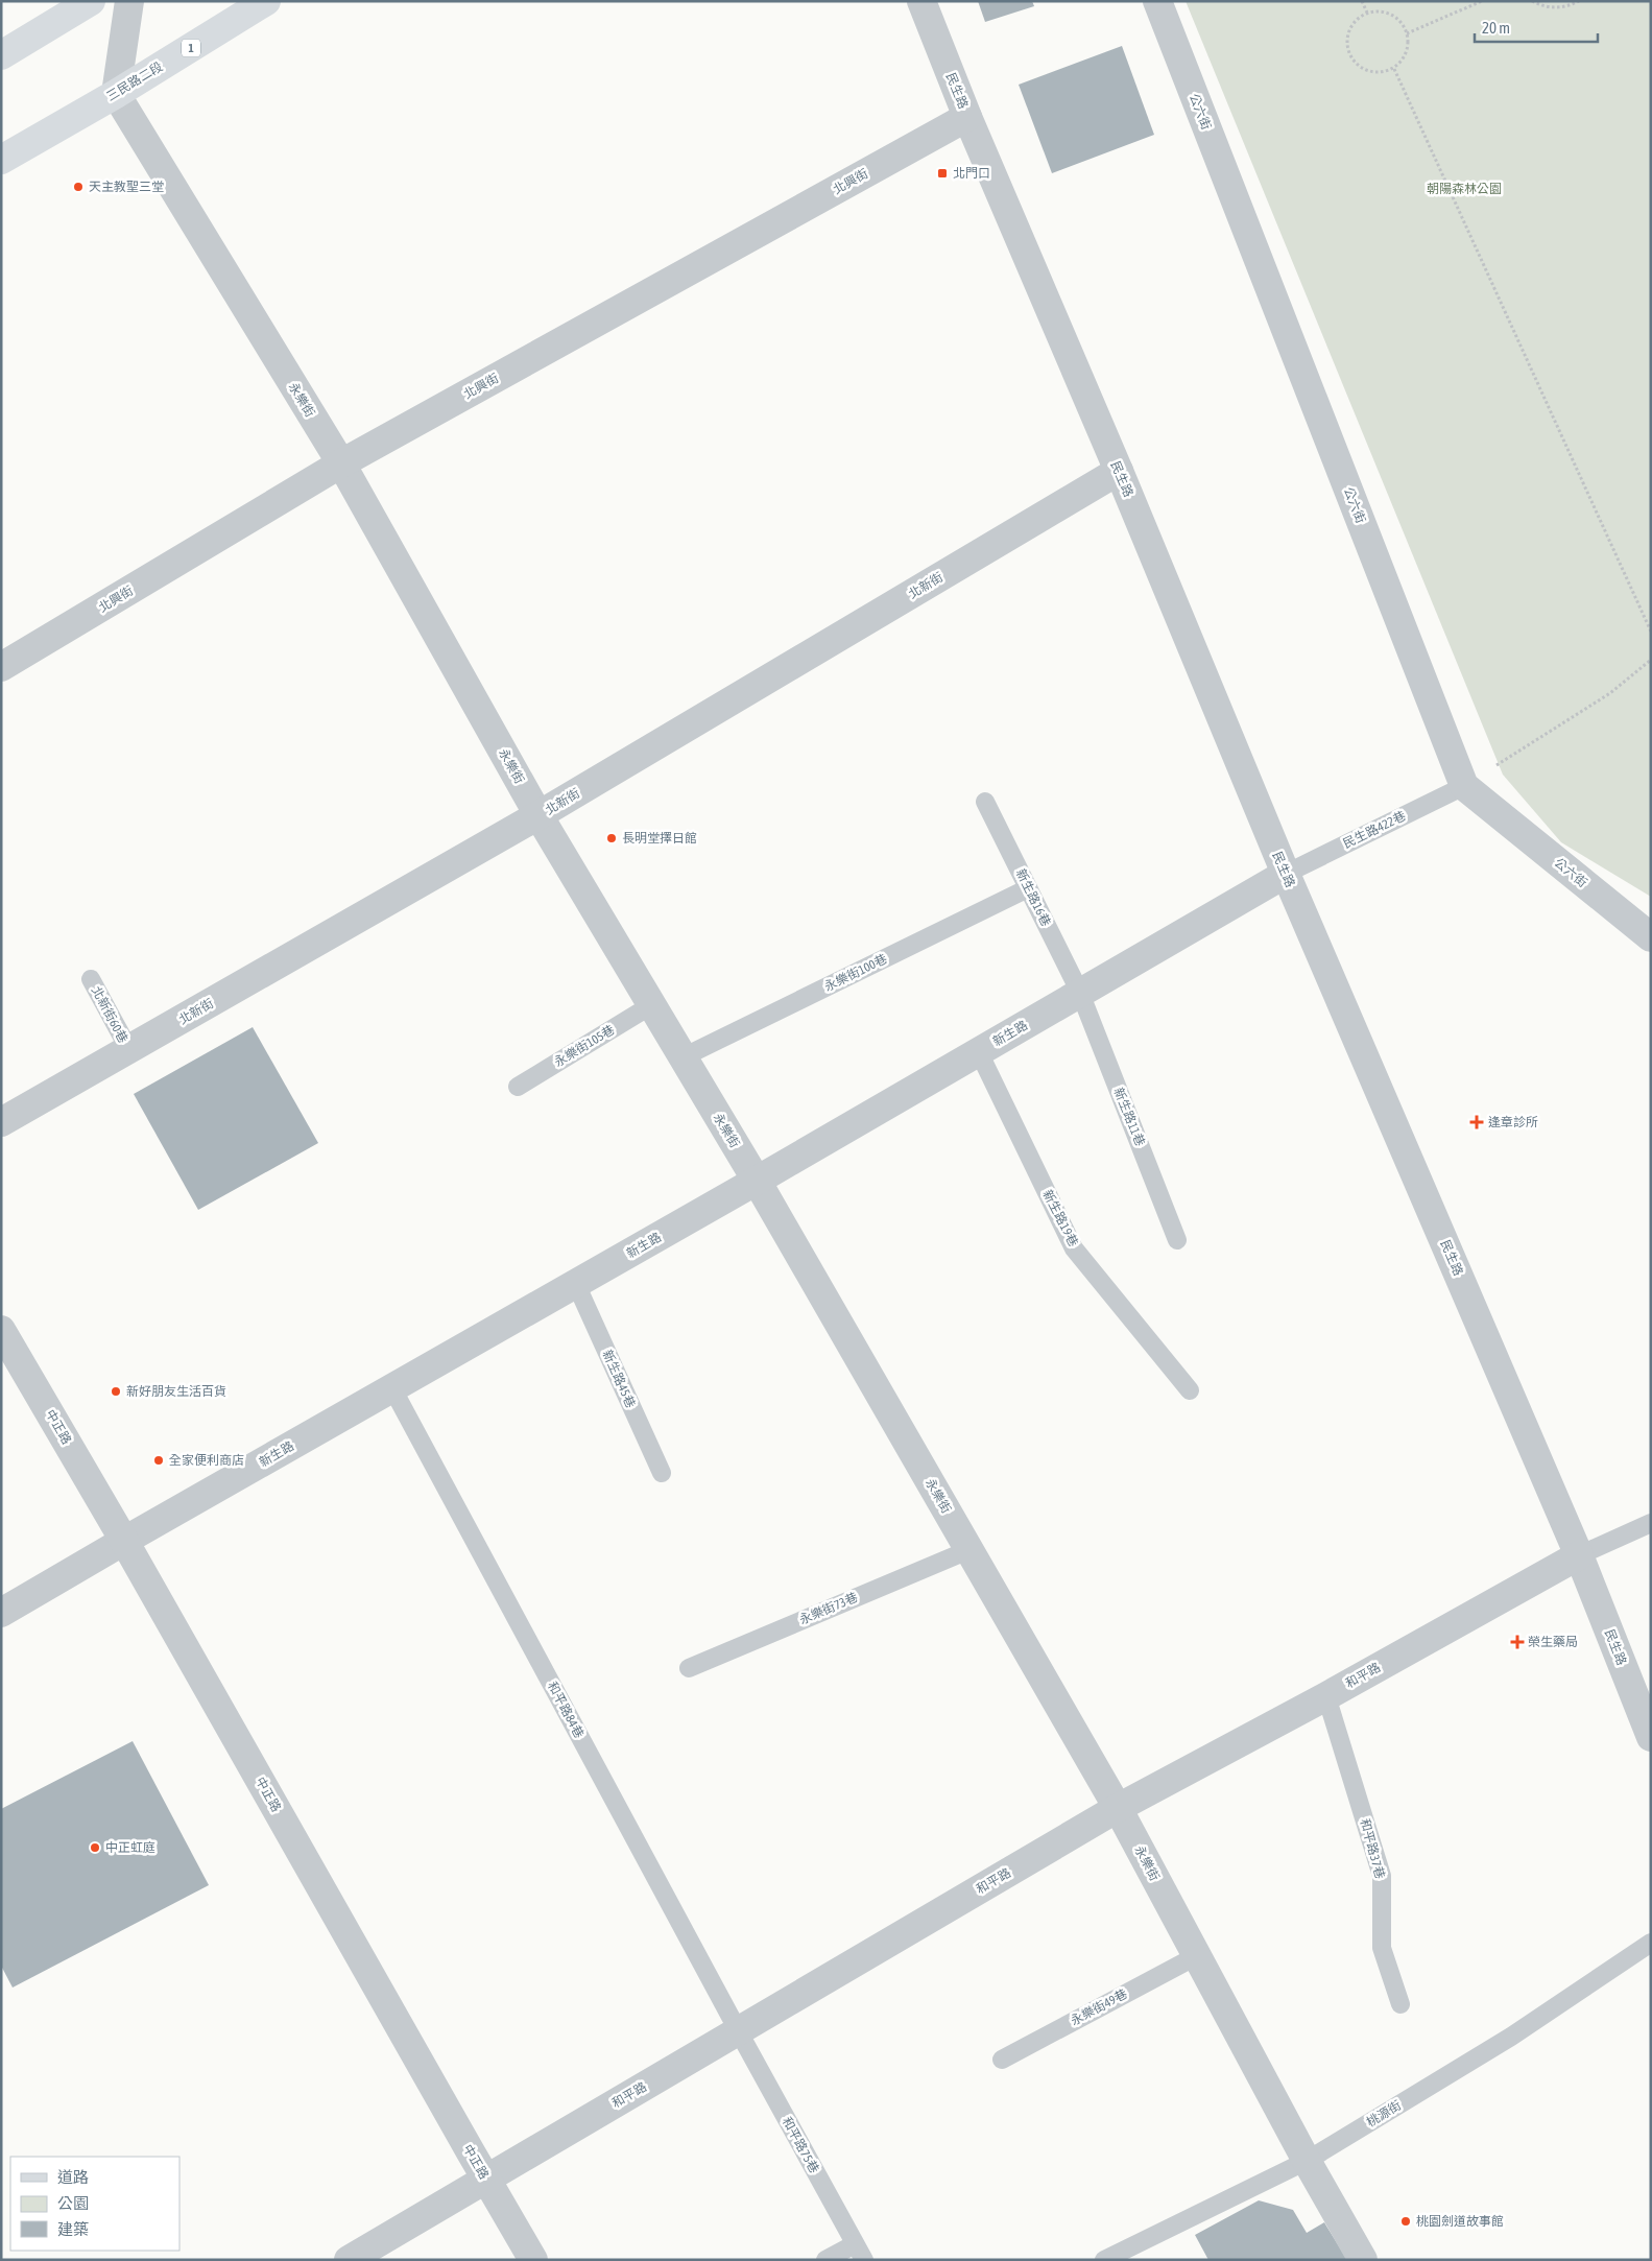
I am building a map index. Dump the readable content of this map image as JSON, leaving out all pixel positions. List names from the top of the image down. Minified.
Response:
{"streets":{"main road":["1","三民路二段"],"street":["民生路","公六街","北興街","永樂街","北新街","新生路","中正路","和平路"],"lane":["民生路422巷","新生路16巷","永樂街100巷","北新街60巷","永樂街105巷","新生路11巷","新生路19巷","新生路45巷","永樂街73巷","和平路84巷","和平路37巷","永樂街49巷","桃源街","和平路75巷"]},"crossings":[["三民路二段","永樂街"],["民生路","北興街"],["民生路","北新街"],["民生路","民生路422巷"],["民生路","新生路"],["民生路","和平路"],["公六街","民生路422巷"],["北興街","永樂街"],["永樂街","北新街"],["永樂街","永樂街100巷"],["永樂街","新生路"],["永樂街","永樂街105巷"],["永樂街","永樂街73巷"],["永樂街","和平路"],["永樂街","永樂街49巷"],["永樂街","桃源街"],["北新街","北新街60巷"],["民生路422巷","新生路"],["新生路16巷","永樂街100巷"],["新生路16巷","新生路"],["新生路16巷","新生路11巷"],["新生路","新生路11巷"],["新生路","新生路19巷"],["新生路","新生路45巷"],["新生路","中正路"],["新生路","和平路84巷"],["中正路","和平路"],["和平路","和平路84巷"],["和平路","和平路37巷"],["和平路","和平路75巷"],["和平路84巷","和平路75巷"]],"parks":["朝陽森林公園"],"places":{"transit":["北門口"],"other":["天主教聖三堂","長明堂擇日館","新好朋友生活百貨","全家便利商店","中正虹庭","桃園劍道故事館"],"health":["逢章診所","榮生藥局"]},"legend":["道路","公園","建築"],"scale_bar":"20 m"}
